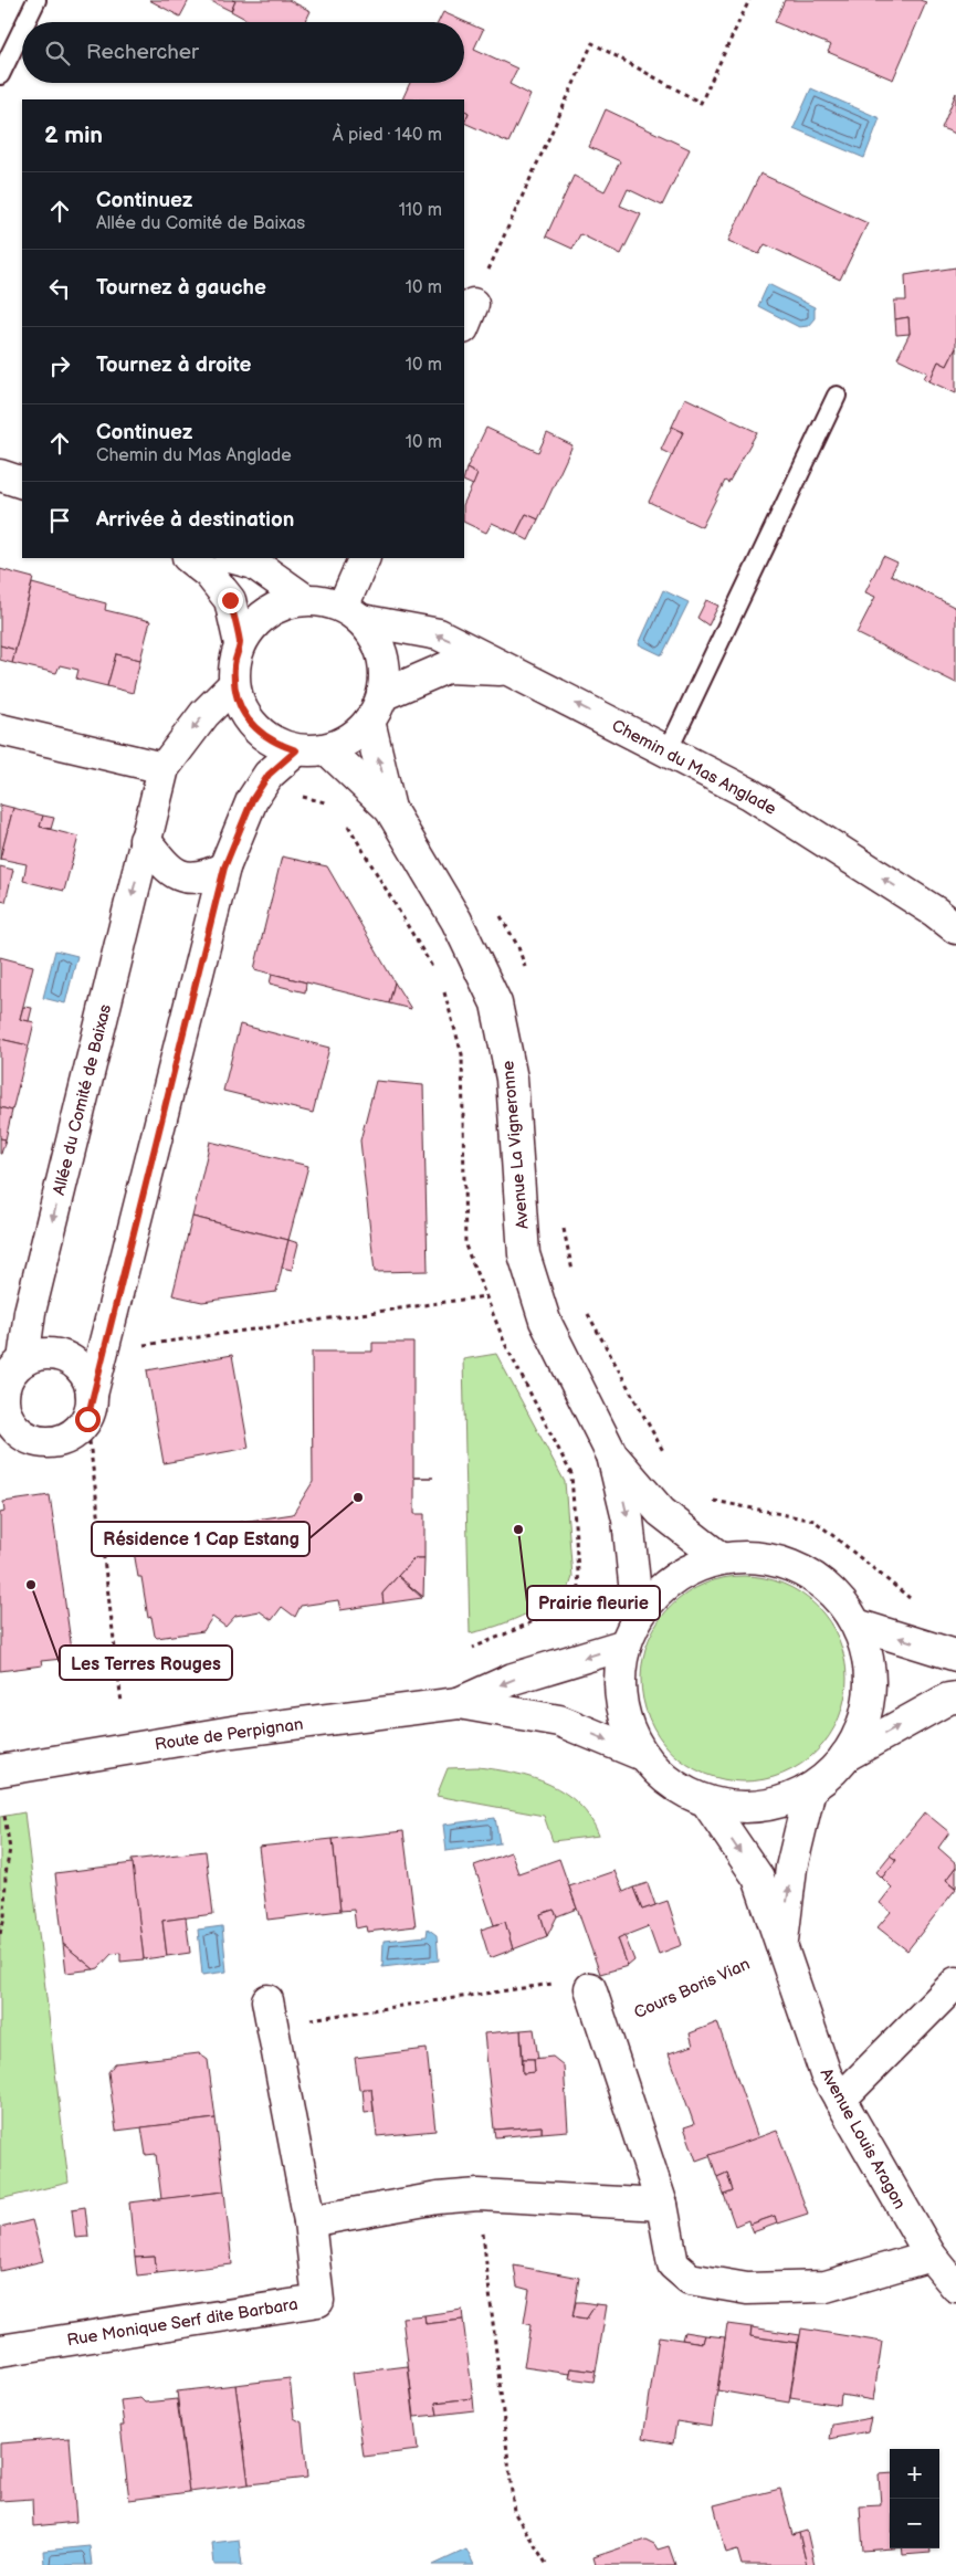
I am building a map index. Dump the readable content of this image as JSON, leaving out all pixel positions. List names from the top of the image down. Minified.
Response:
{"streets":{"street":["Chemin du Mas Anglade","Allée du Comité de Baixas","Avenue La Vigneronne","Route de Perpignan","Avenue Louis Aragon","Rue Monique Serf dite Barbara"],"path":["Cours Boris Vian"]},"crossings":[["Chemin du Mas Anglade","Allée du Comité de Baixas"],["Chemin du Mas Anglade","Avenue La Vigneronne"],["Allée du Comité de Baixas","Avenue La Vigneronne"],["Cours Boris Vian","Avenue Louis Aragon"]],"one_way":["Chemin du Mas Anglade"],"places":["Résidence 1 Cap Estang","Prairie fleurie","Les Terres Rouges"],"page":{"search":"Rechercher","heading":["2 min","À pied · 140 m"],"list":[["Continuez","Allée du Comité de Baixas","110 m"],["Tournez à gauche","10 m"],["Tournez à droite","10 m"],["Continuez","Chemin du Mas Anglade","10 m"],"Arrivée à destination"],"map_buttons":["+","−"]}}
